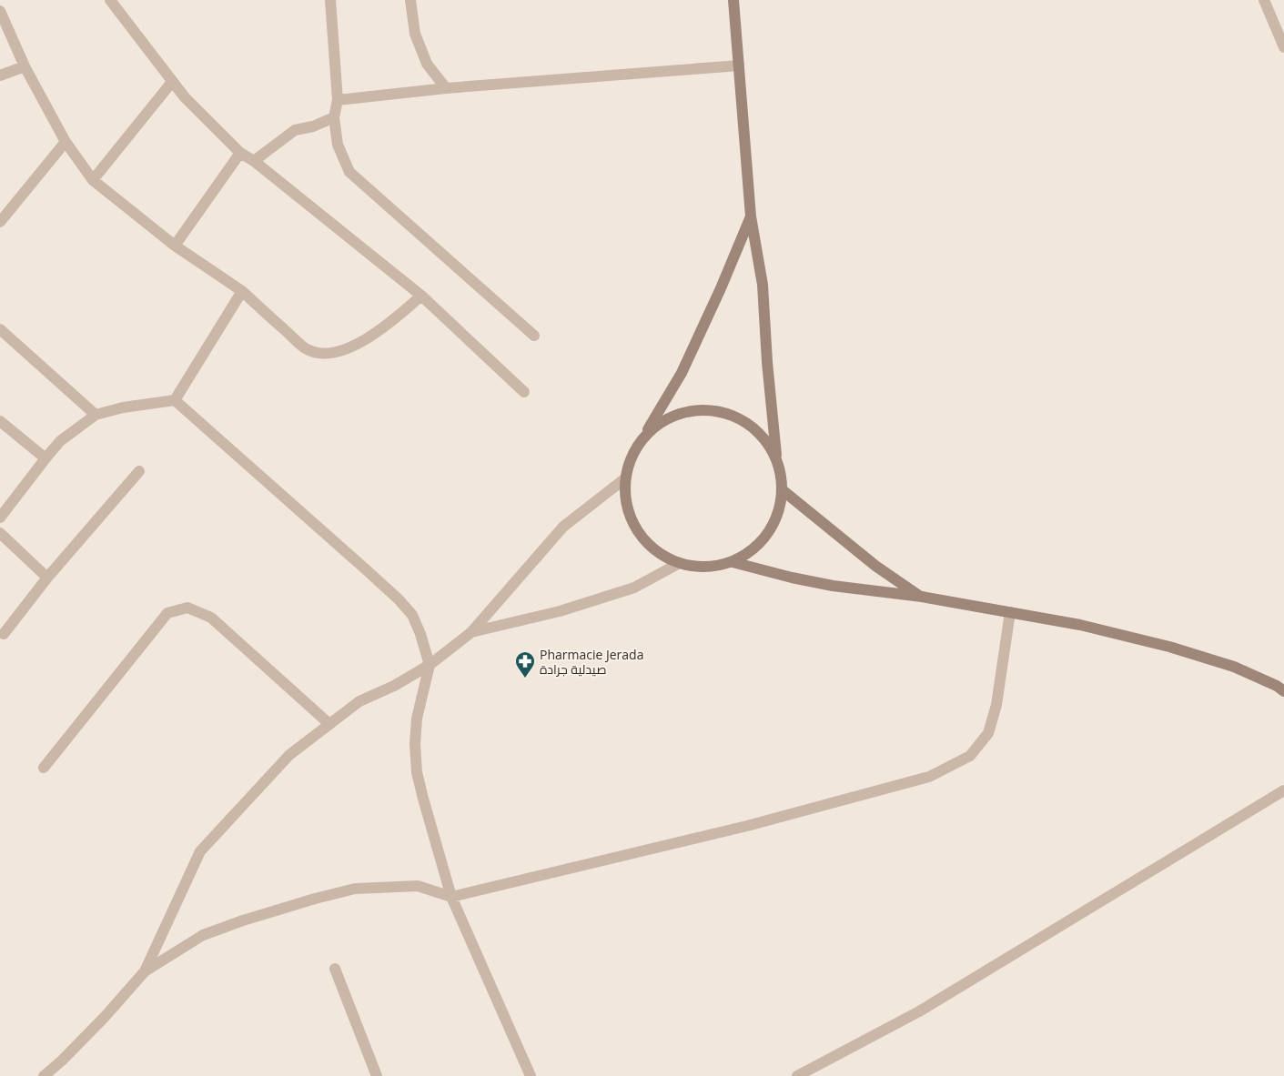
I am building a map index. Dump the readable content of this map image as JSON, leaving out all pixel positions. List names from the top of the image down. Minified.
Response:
{"places":{"pharmacy":["Pharmacie Jerada صيدلية جرادة"]}}
